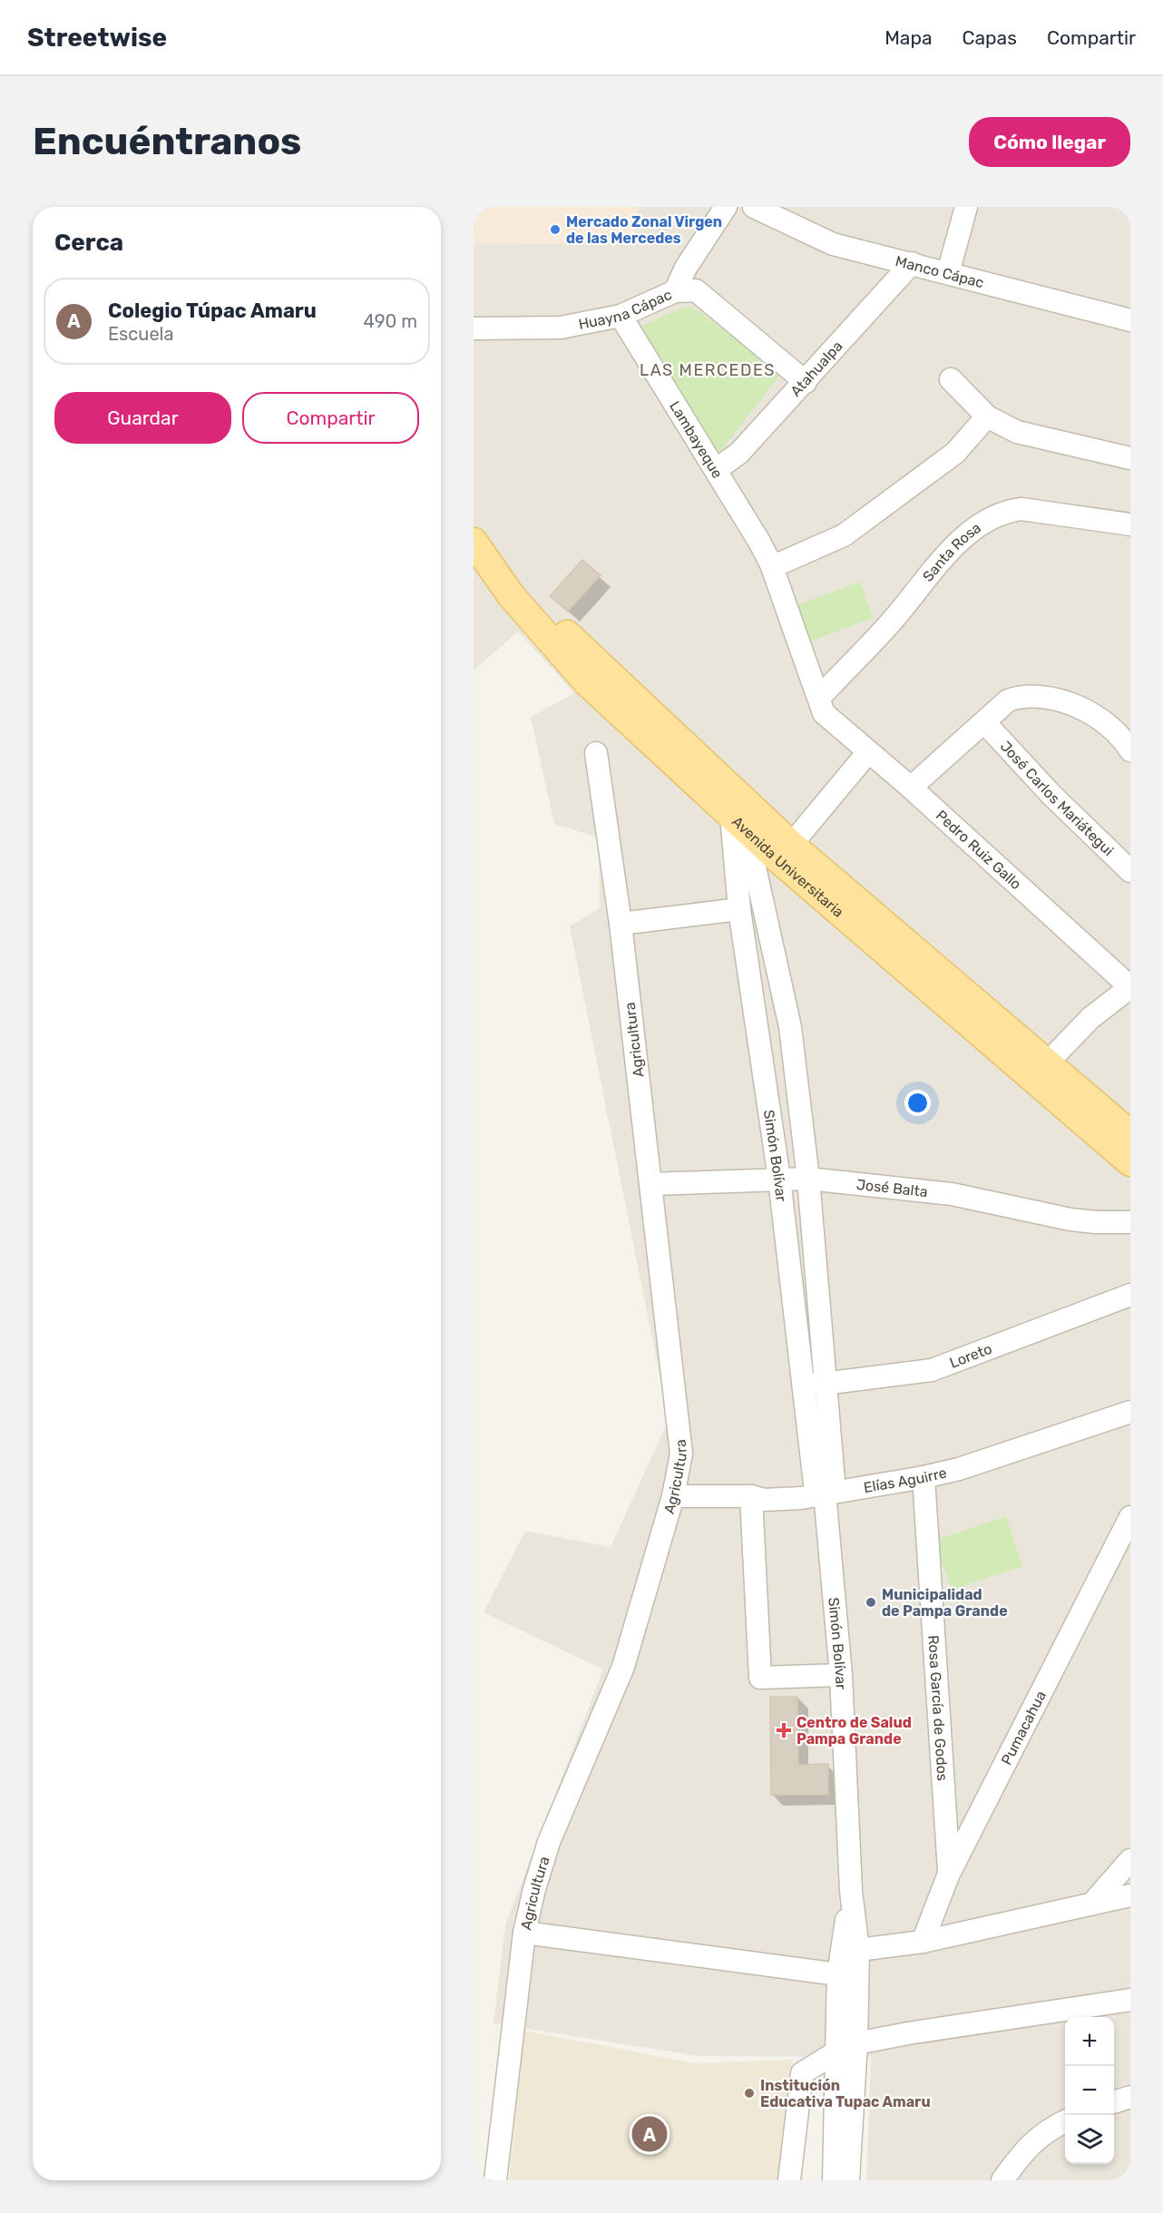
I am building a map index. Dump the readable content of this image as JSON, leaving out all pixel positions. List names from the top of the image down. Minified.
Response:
{"streets":{"main road":["Avenida Universitaria"],"street":["Manco Cápac","Huayna Cápac","Atahualpa","Lambayeque","Santa Rosa","José Carlos Mariátegui","Pedro Ruiz Gallo","Agricultura","Simón Bolívar","José Balta","Loreto","Elías Aguirre","Rosa García de Godos","Pumacahua"]},"crossings":[["Manco Cápac","Atahualpa"],["Huayna Cápac","Lambayeque"],["Atahualpa","Lambayeque"],["Lambayeque","Santa Rosa"],["Lambayeque","Pedro Ruiz Gallo"],["Santa Rosa","Pedro Ruiz Gallo"],["Avenida Universitaria","Simón Bolívar"],["Agricultura","José Balta"],["Agricultura","Elías Aguirre"],["Simón Bolívar","José Balta"],["Simón Bolívar","Loreto"],["Simón Bolívar","Elías Aguirre"],["Elías Aguirre","Rosa García de Godos"],["Rosa García de Godos","Pumacahua"]],"districts":["LAS MERCEDES"],"places":{"other":["Mercado Zonal Virgen de las Mercedes","Municipalidad de Pampa Grande","Institución Educativa Tupac Amaru"],"health":["Centro de Salud Pampa Grande"]},"page":{"header":"Streetwise","nav":["Mapa","Capas","Compartir"],"buttons":["Cómo llegar",["Guardar","Compartir"]],"title":"Encuéntranos","heading":"Cerca","list":[{"mark":"A","name":"Colegio Túpac Amaru","note":"Escuela","value":"490 m"}],"map_buttons":["+","−"],"pins":"A"}}
